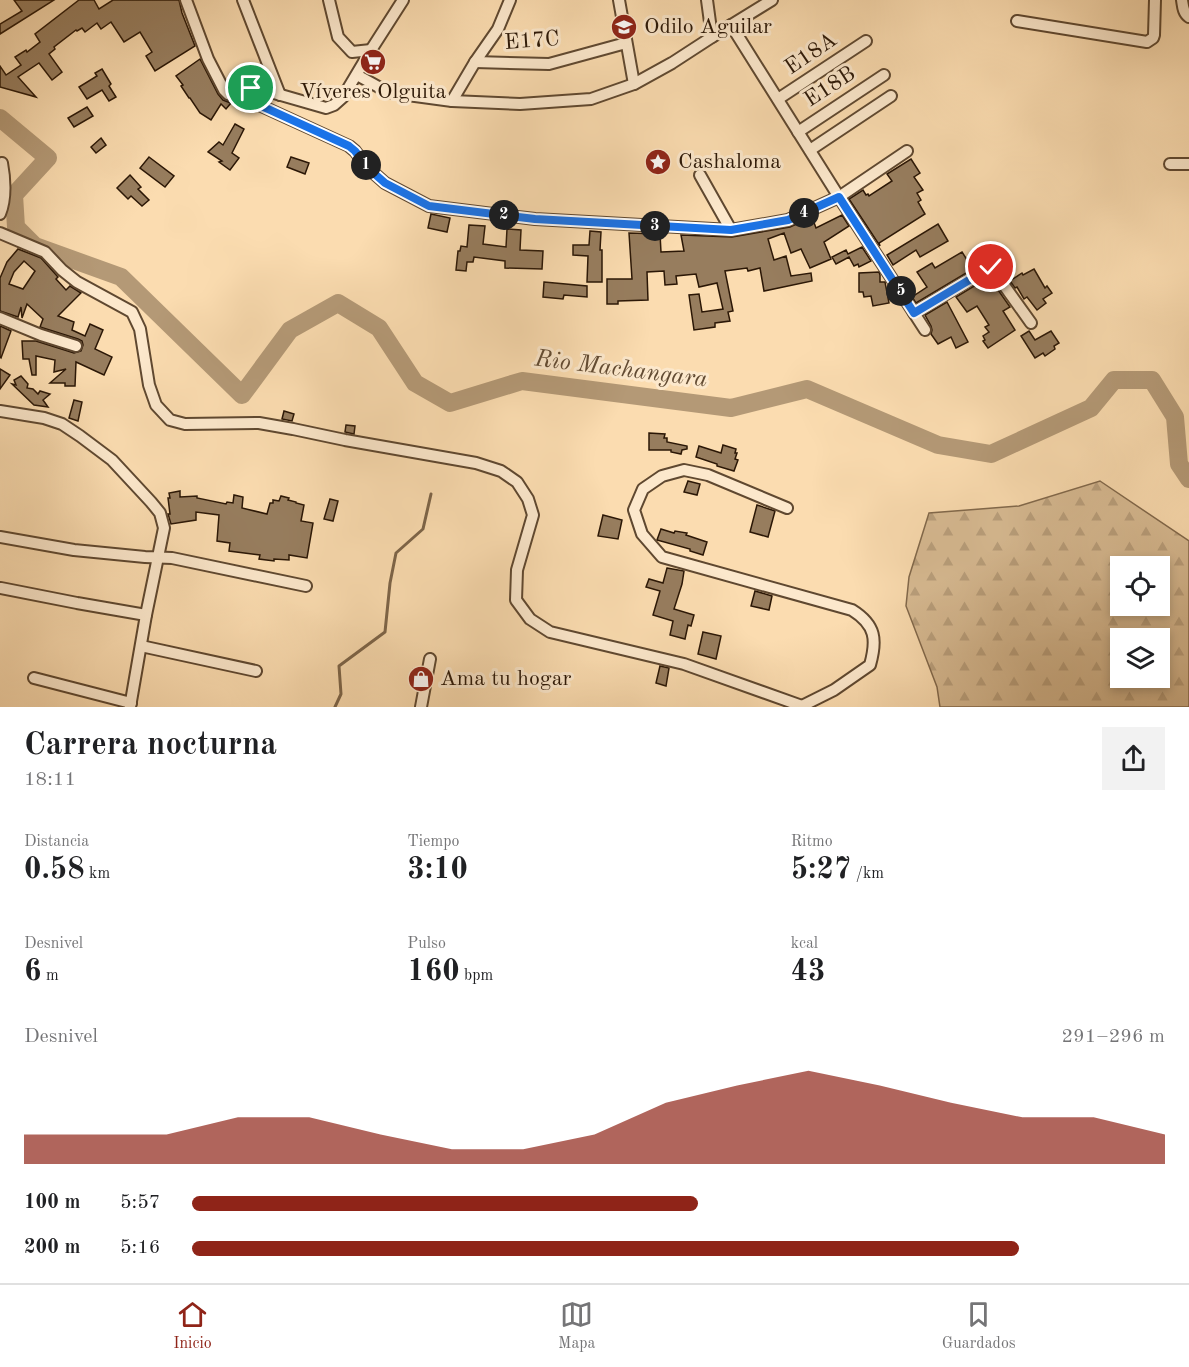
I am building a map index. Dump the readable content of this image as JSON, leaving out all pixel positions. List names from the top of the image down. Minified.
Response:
{"streets":{"street":["E17C","E18A","E18B"]},"water":["Rio Machangara"],"places":{"school or university":["Odilo Aguilar"],"supermarket":["Víveres Olguita"],"place":["Cashaloma"],"shop":["Ama tu hogar"]},"page":{"pins":["1","4","2","3","5"],"heading":["Carrera nocturna","18:11"],"stats":[["Distancia","0.58 km"],["Tiempo","3:10"],["Ritmo","5:27 /km"],["Desnivel","6 m"],["Pulso","160 bpm"],["kcal","43"]],"chart":["Desnivel","291–296 m"],"list":[{"name":"100 m","note":"5:57"},{"name":"200 m","note":"5:16"}],"tabs":["Inicio","Mapa","Guardados"]}}
